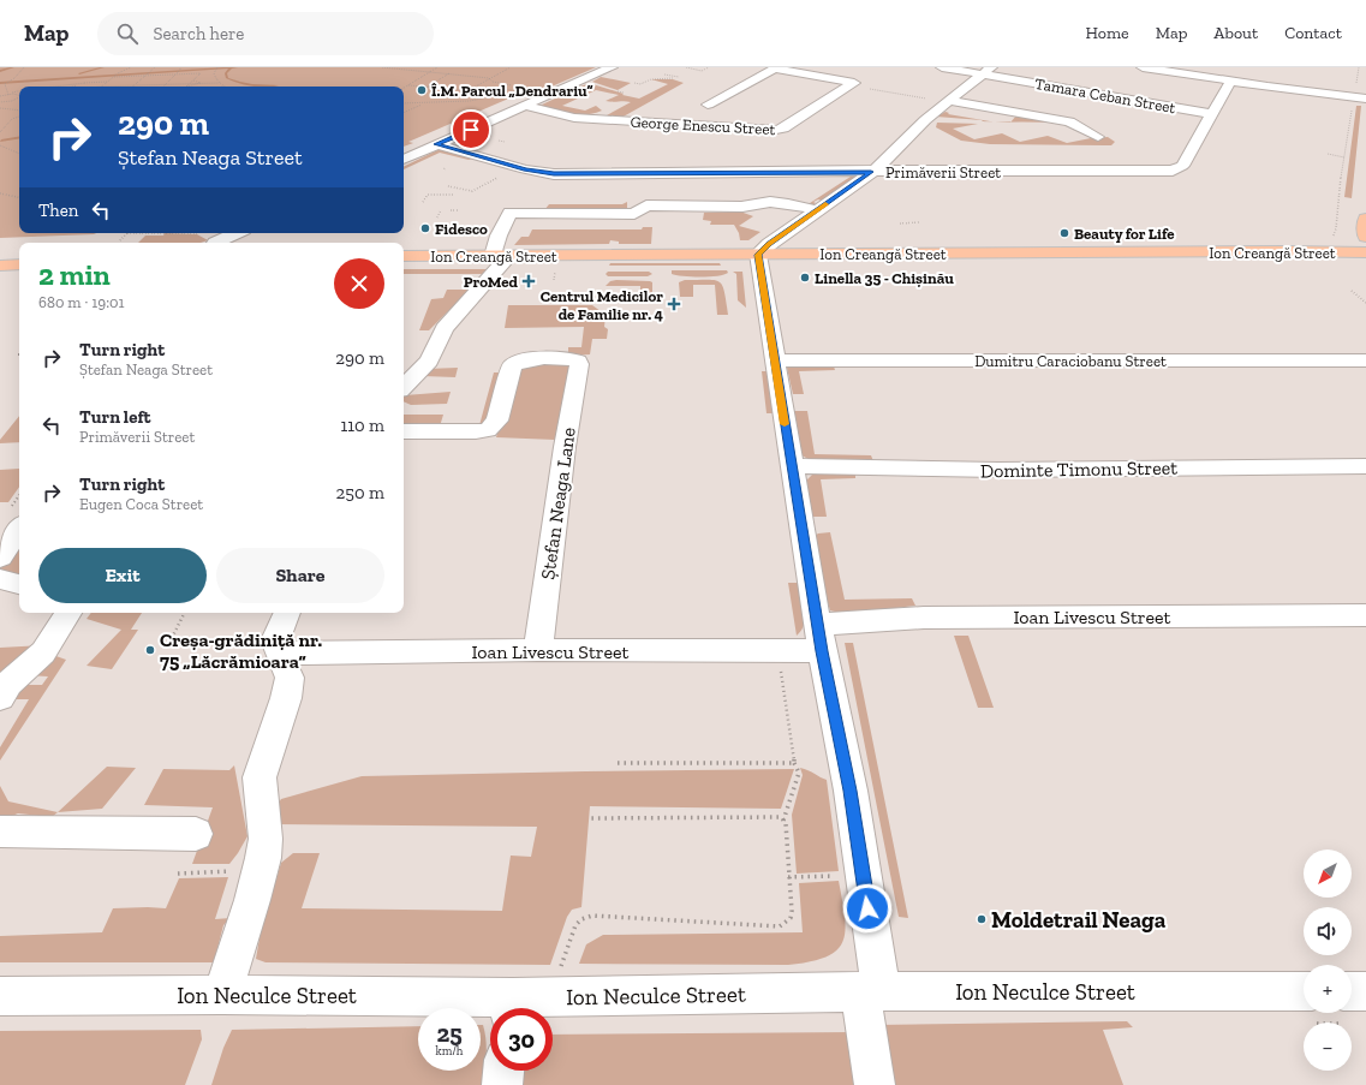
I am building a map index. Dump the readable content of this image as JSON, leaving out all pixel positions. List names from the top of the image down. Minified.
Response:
{"streets":{"main road":["Ion Creangă Street"],"street":["Tamara Ceban Street","George Enescu Street","Primăverii Street","Dumitru Caraciobanu Street","Dominte Timonu Street","Ștefan Neaga Lane","Ioan Livescu Street","Ion Neculce Street"]},"crossings":[["Tamara Ceban Street","Primăverii Street"],["Ștefan Neaga Lane","Ioan Livescu Street"]],"places":{"other":["Î.M. Parcul „Dendrariu”","Fidesco","Beauty for Life","Linella 35 - Chișinău","Creșa-grădiniță nr. 75 „Lăcrămioara”","Moldetrail Neaga"],"health":["ProMed","Centrul Medicilor de Familie nr. 4"]},"north":"bottom left","page":{"header":"Map","search":"Search here","nav":["Home","Map","About","Contact"],"turn":["290 m","Ștefan Neaga Street"],"then":"Then","heading":["2 min","680 m · 19:01"],"list":[{"name":"Turn right","note":"Ștefan Neaga Street","value":"290 m"},{"name":"Turn left","note":"Primăverii Street","value":"110 m"},{"name":"Turn right","note":"Eugen Coca Street","value":"250 m"}],"buttons":["Exit","Share"],"map_buttons":["+","−"],"speed":"25 km/h","limit":"30"}}
